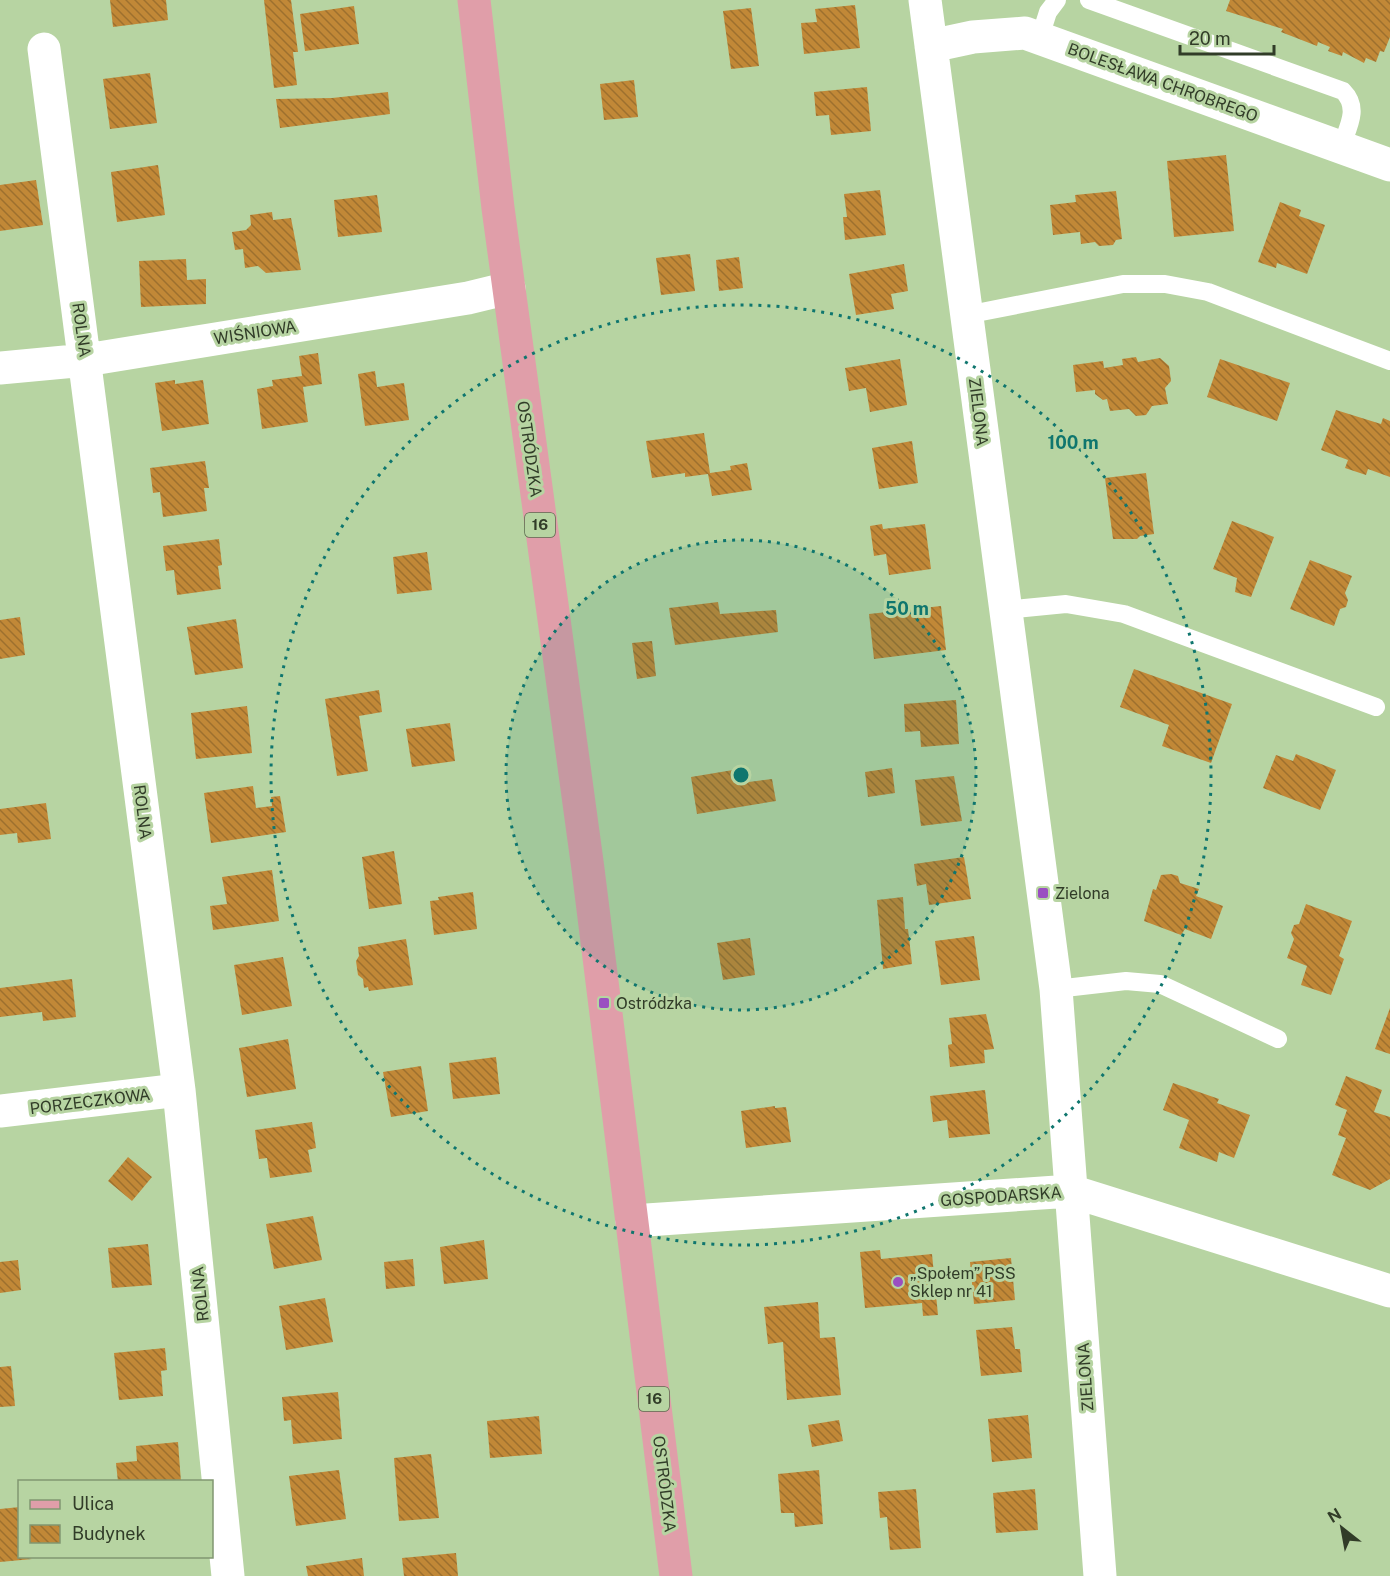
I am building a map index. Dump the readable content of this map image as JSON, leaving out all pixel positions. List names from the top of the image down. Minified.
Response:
{"streets":{"main road":["OSTRÓDZKA","16"],"street":["BOLESŁAWA CHROBREGO","ROLNA","WIŚNIOWA","ZIELONA","PORZECZKOWA","GOSPODARSKA"]},"crossings":[["BOLESŁAWA CHROBREGO","ZIELONA"],["ROLNA","WIŚNIOWA"],["ROLNA","PORZECZKOWA"],["WIŚNIOWA","OSTRÓDZKA"],["ZIELONA","GOSPODARSKA"],["OSTRÓDZKA","GOSPODARSKA"]],"places":{"transit":["Zielona","Ostródzka"],"other":["„Społem” PSS Sklep nr 41"]},"legend":["Ulica","Budynek"],"scale_bar":"20 m","north":"top left","rings":["100 m","50 m"]}
